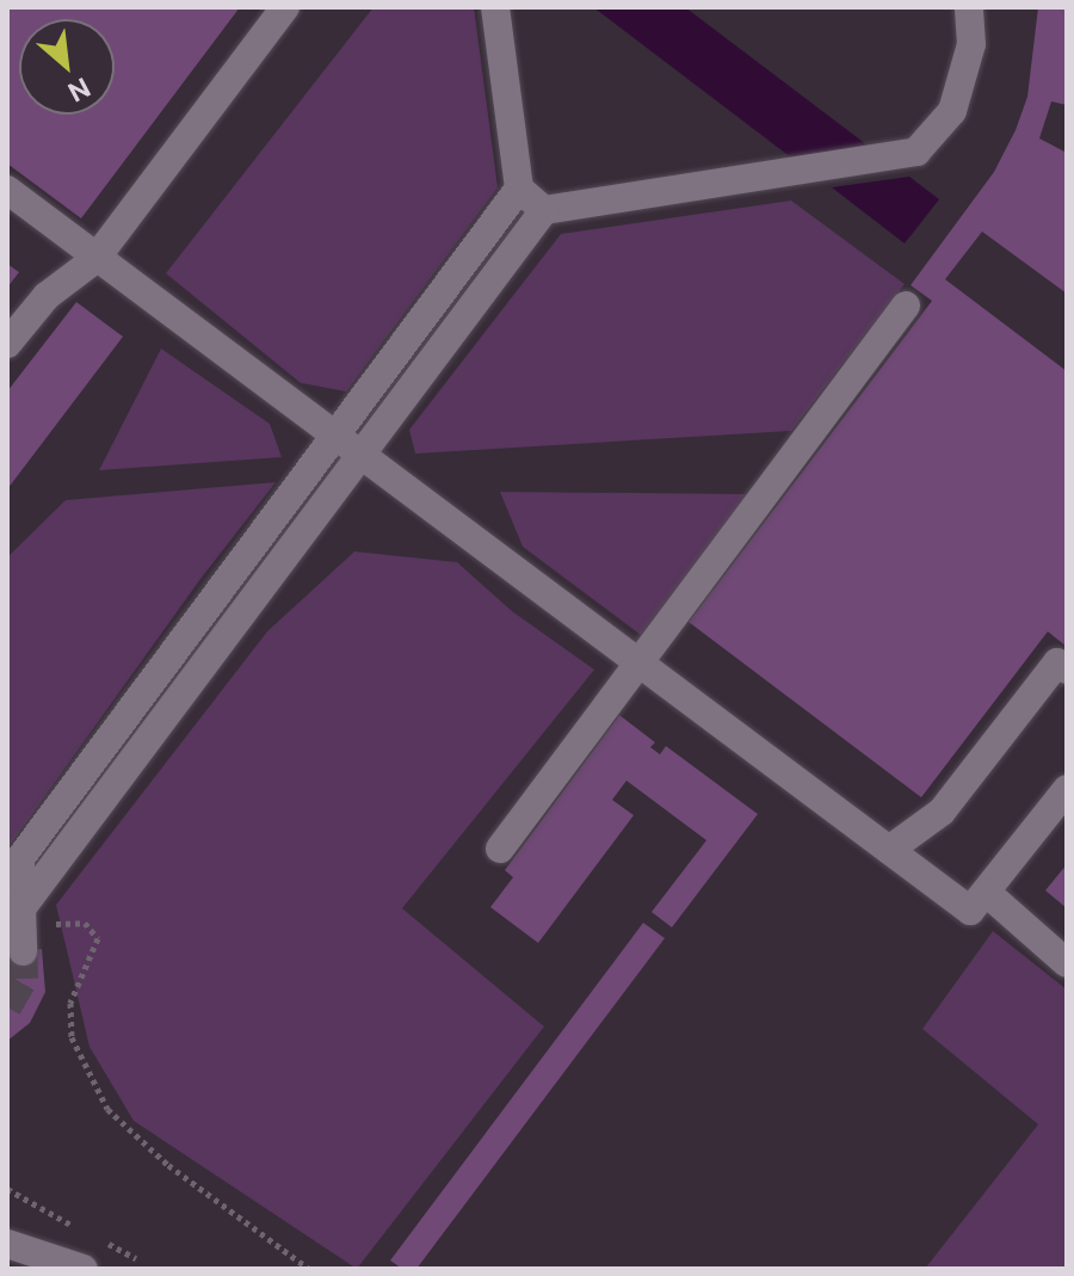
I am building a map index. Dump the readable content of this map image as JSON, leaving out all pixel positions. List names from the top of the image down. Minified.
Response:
{"north":"bottom right"}
